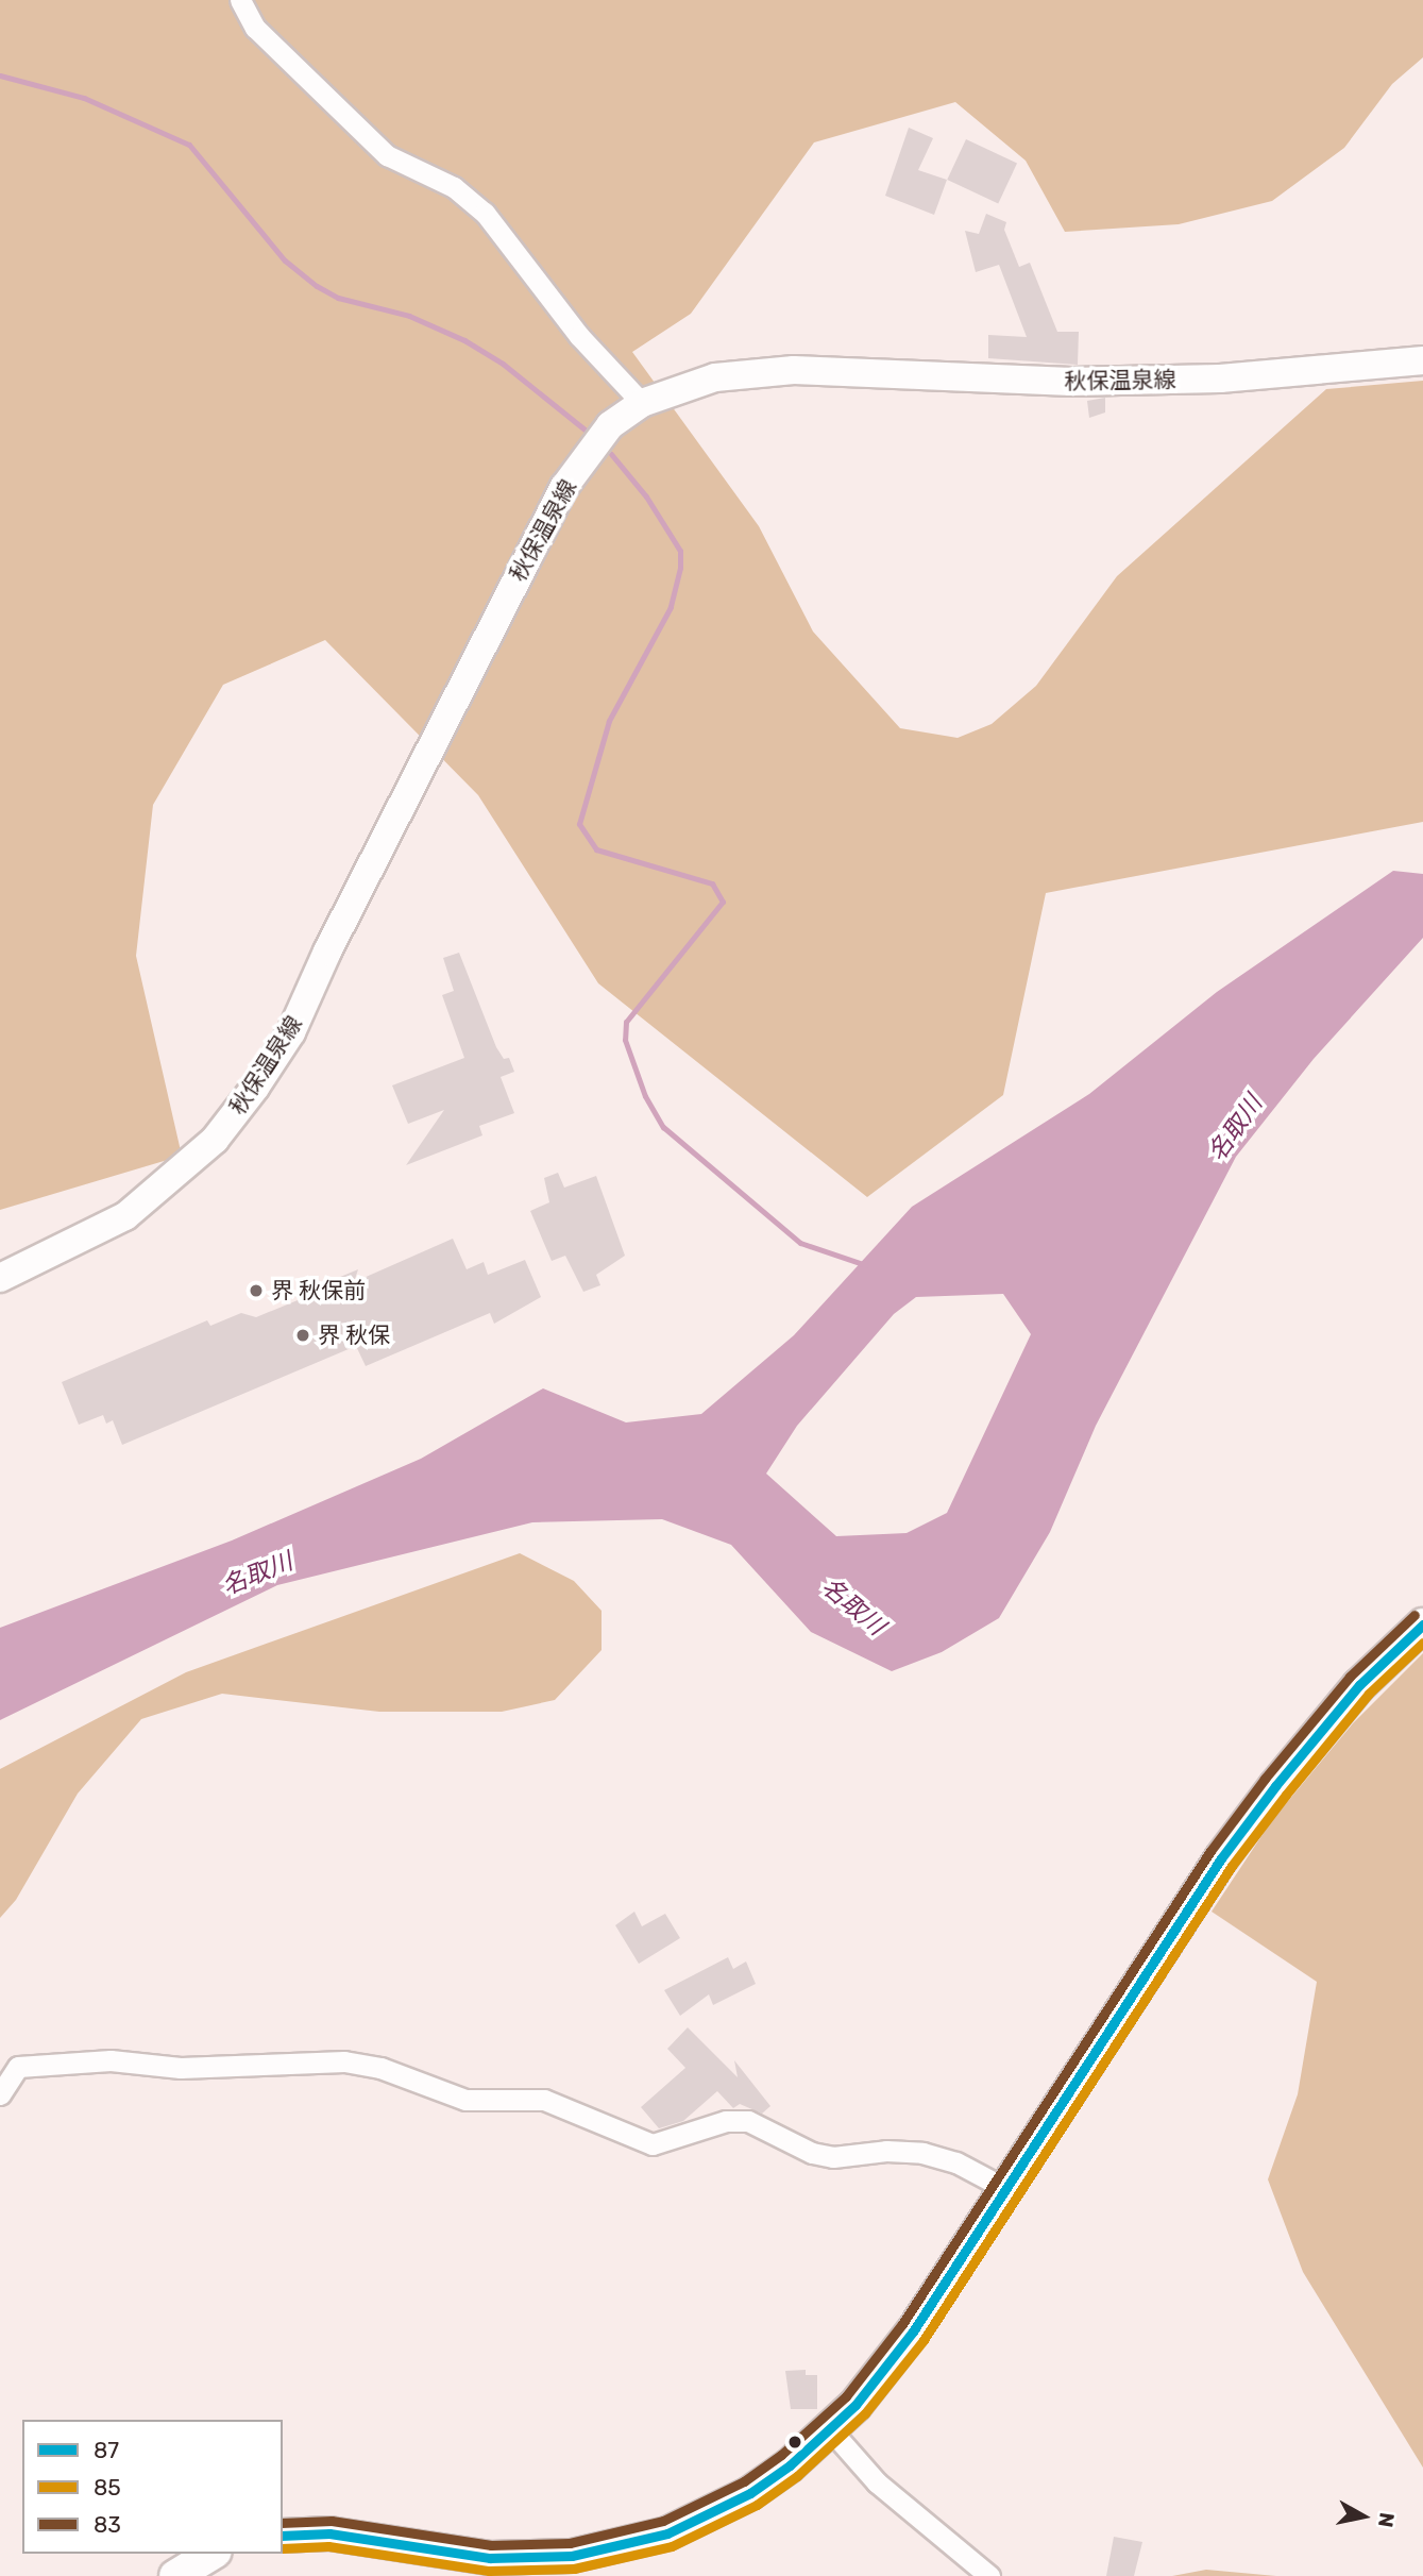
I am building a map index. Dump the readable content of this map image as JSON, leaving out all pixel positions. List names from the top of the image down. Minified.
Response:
{"streets":{"main road":["秋保温泉線"]},"water":["名取川"],"places":["界 秋保前","界 秋保"],"lines":["transit line 83","transit line 87","transit line 85"],"legend":["87","85","83"],"north":"right"}
